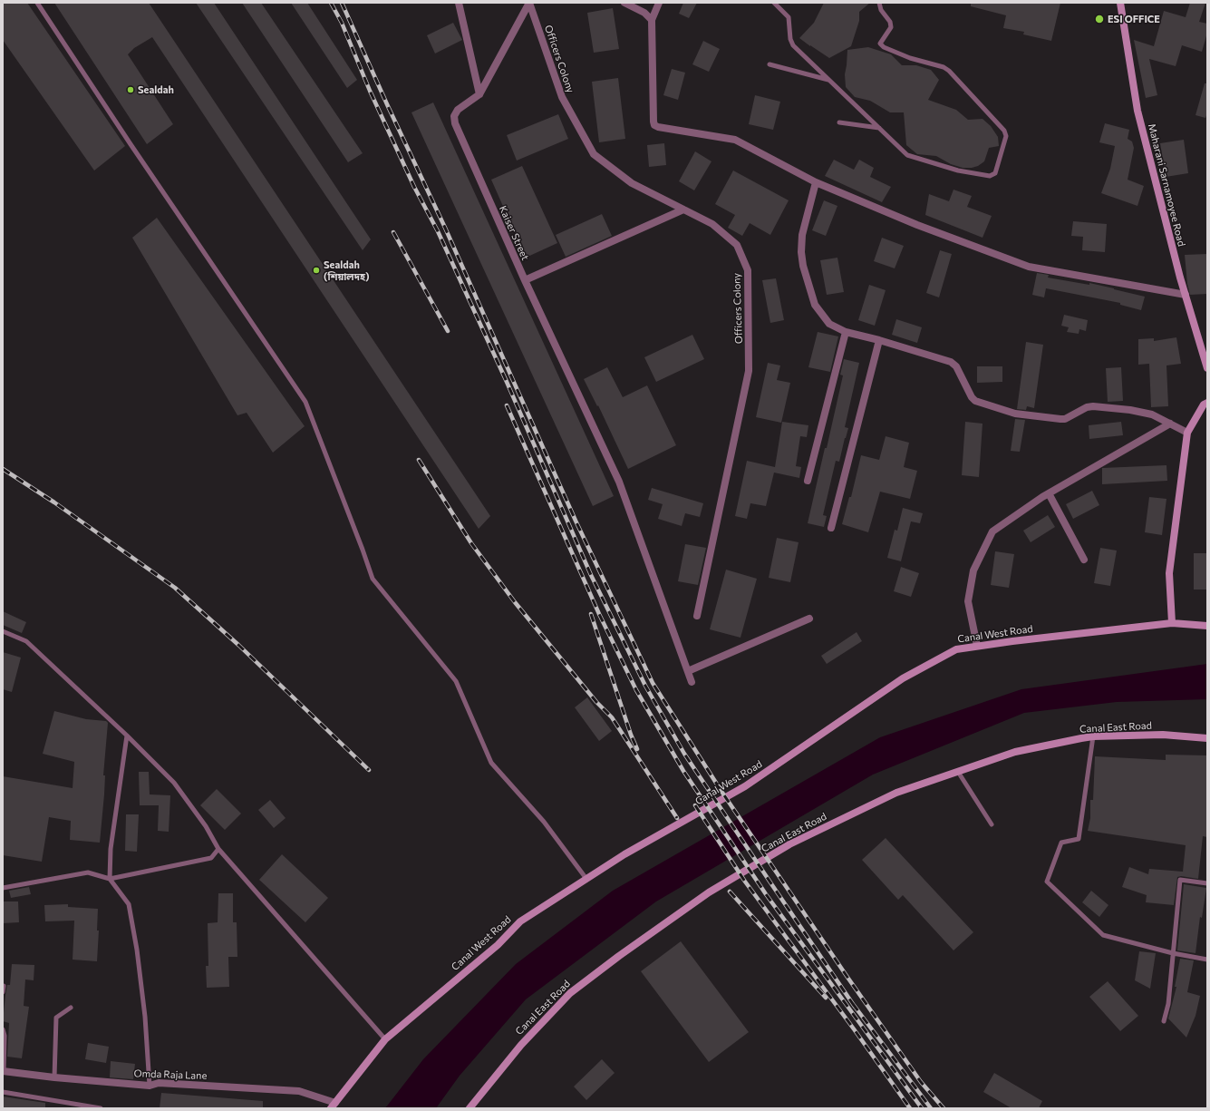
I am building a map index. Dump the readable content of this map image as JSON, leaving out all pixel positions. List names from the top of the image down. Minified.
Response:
{"streets":{"street":["Officers Colony","Maharani Sarnamoyee Road","Kaiser Street","Canal West Road","Canal East Road","Omda Raja Lane"]},"crossings":[["Officers Colony","Kaiser Street"],["Canal West Road","Omda Raja Lane"]],"places":["ESI OFFICE","Sealdah","Sealdah (শিয়ালদহ)"]}
